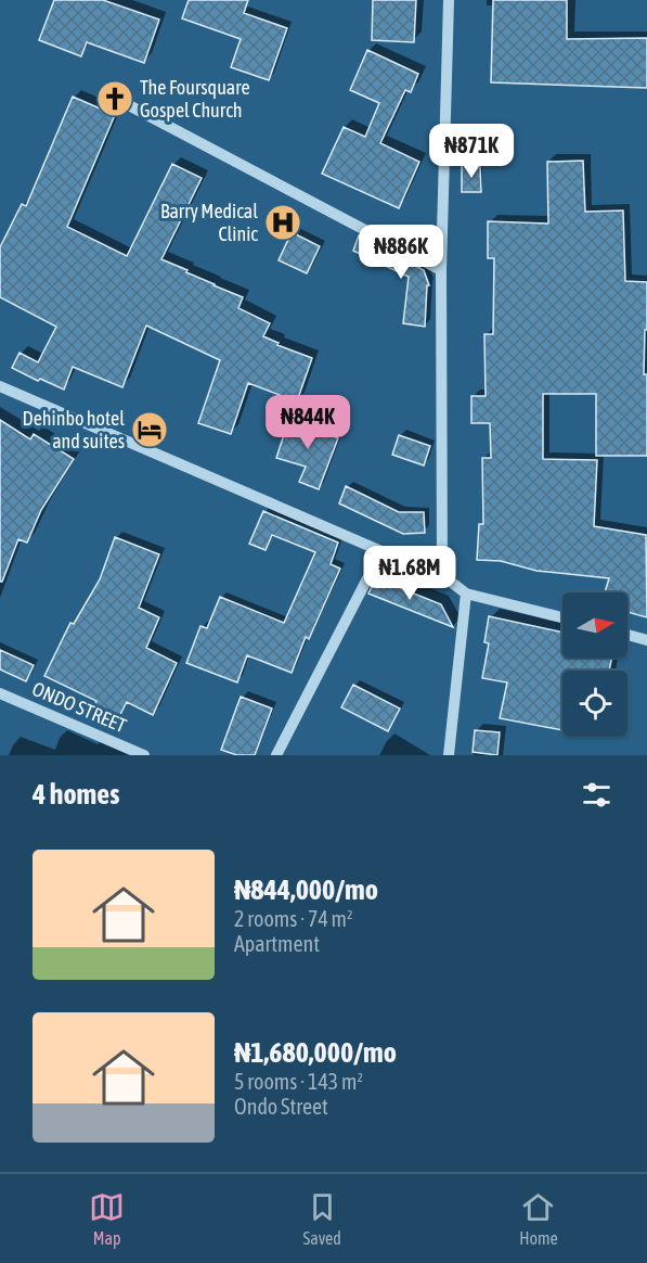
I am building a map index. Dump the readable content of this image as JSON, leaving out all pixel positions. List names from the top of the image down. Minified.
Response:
{"streets":{"street":["ONDO STREET"]},"places":{"church":["The Foursquare Gospel Church"],"hospital":["Barry Medical Clinic"],"hotel":["Dehinbo hotel and suites"]},"north":"right","page":{"price":["₦871K","₦886K","₦844K","₦1.68M"],"heading":"4 homes","list":[{"name":"₦844,000/mo","note":"2 rooms · 74 m² · Apartment"},{"name":"₦1,680,000/mo","note":"5 rooms · 143 m² · Ondo Street"}],"tabs":["Map","Saved","Home"]}}
